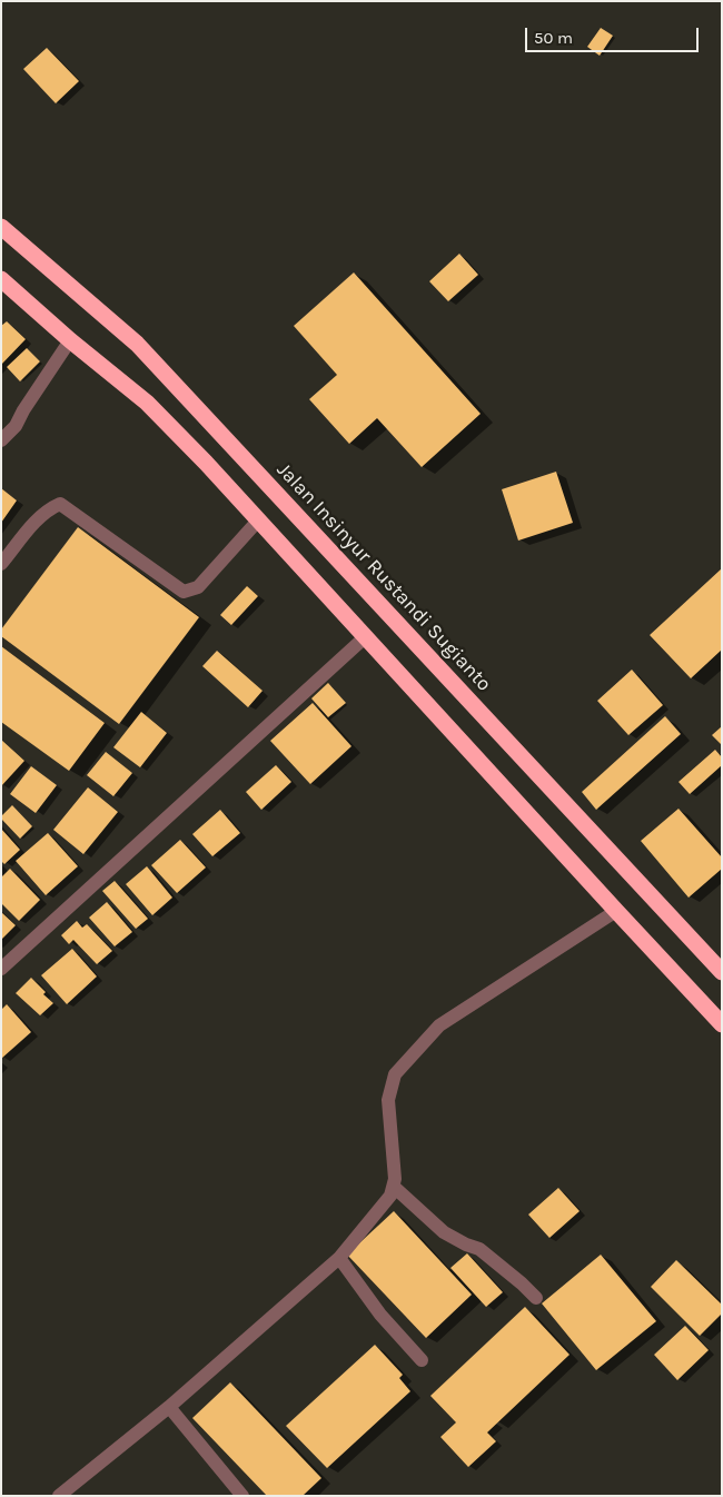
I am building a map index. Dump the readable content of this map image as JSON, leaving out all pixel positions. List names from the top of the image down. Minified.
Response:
{"streets":{"highway":["Jalan Insinyur Rustandi Sugianto"]},"scale_bar":"50 m"}
